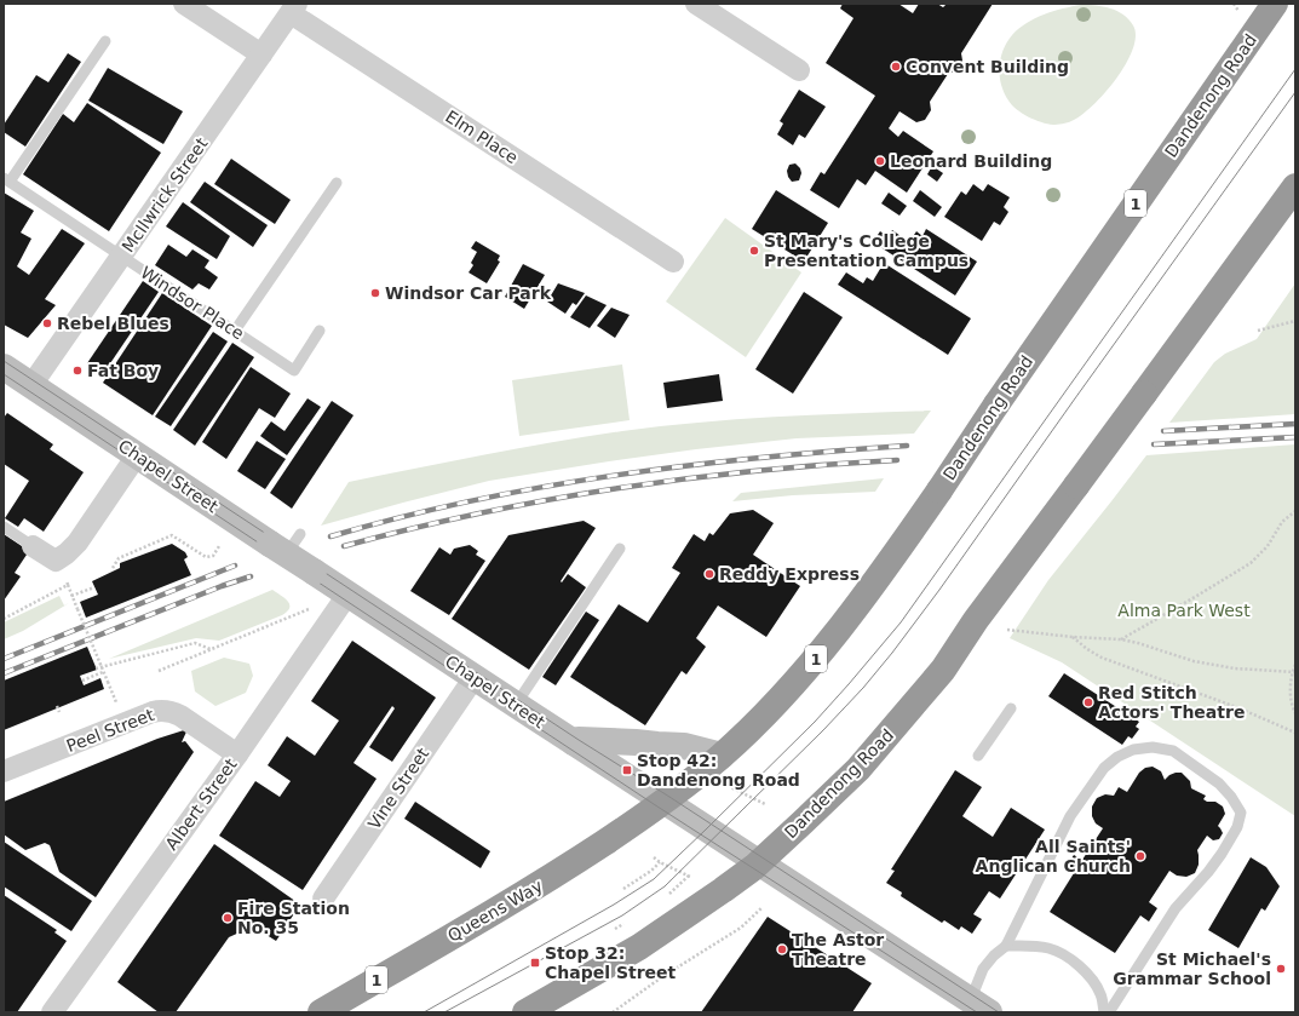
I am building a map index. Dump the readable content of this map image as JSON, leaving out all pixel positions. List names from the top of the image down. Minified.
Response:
{"streets":{"highway":["Dandenong Road","1","Queens Way"],"street":["Elm Place","McIlwrick Street","Chapel Street","Peel Street","Vine Street","Albert Street"],"lane":["Windsor Place"]},"crossings":[["Dandenong Road","Chapel Street"],["Dandenong Road","Queens Way"],["Elm Place","McIlwrick Street"],["McIlwrick Street","Windsor Place"],["McIlwrick Street","Chapel Street"],["Chapel Street","Vine Street"],["Chapel Street","Albert Street"],["Chapel Street","Queens Way"],["Peel Street","Albert Street"]],"parks":["Alma Park West"],"places":{"other":["Convent Building","Leonard Building","St Mary's College Presentation Campus","Windsor Car Park","Rebel Blues","Fat Boy","Reddy Express","Red Stitch Actors' Theatre","All Saints' Anglican Church","Fire Station No. 35","The Astor Theatre","St Michael's Grammar School"],"transit":["Stop 42: Dandenong Road","Stop 32: Chapel Street"]}}
